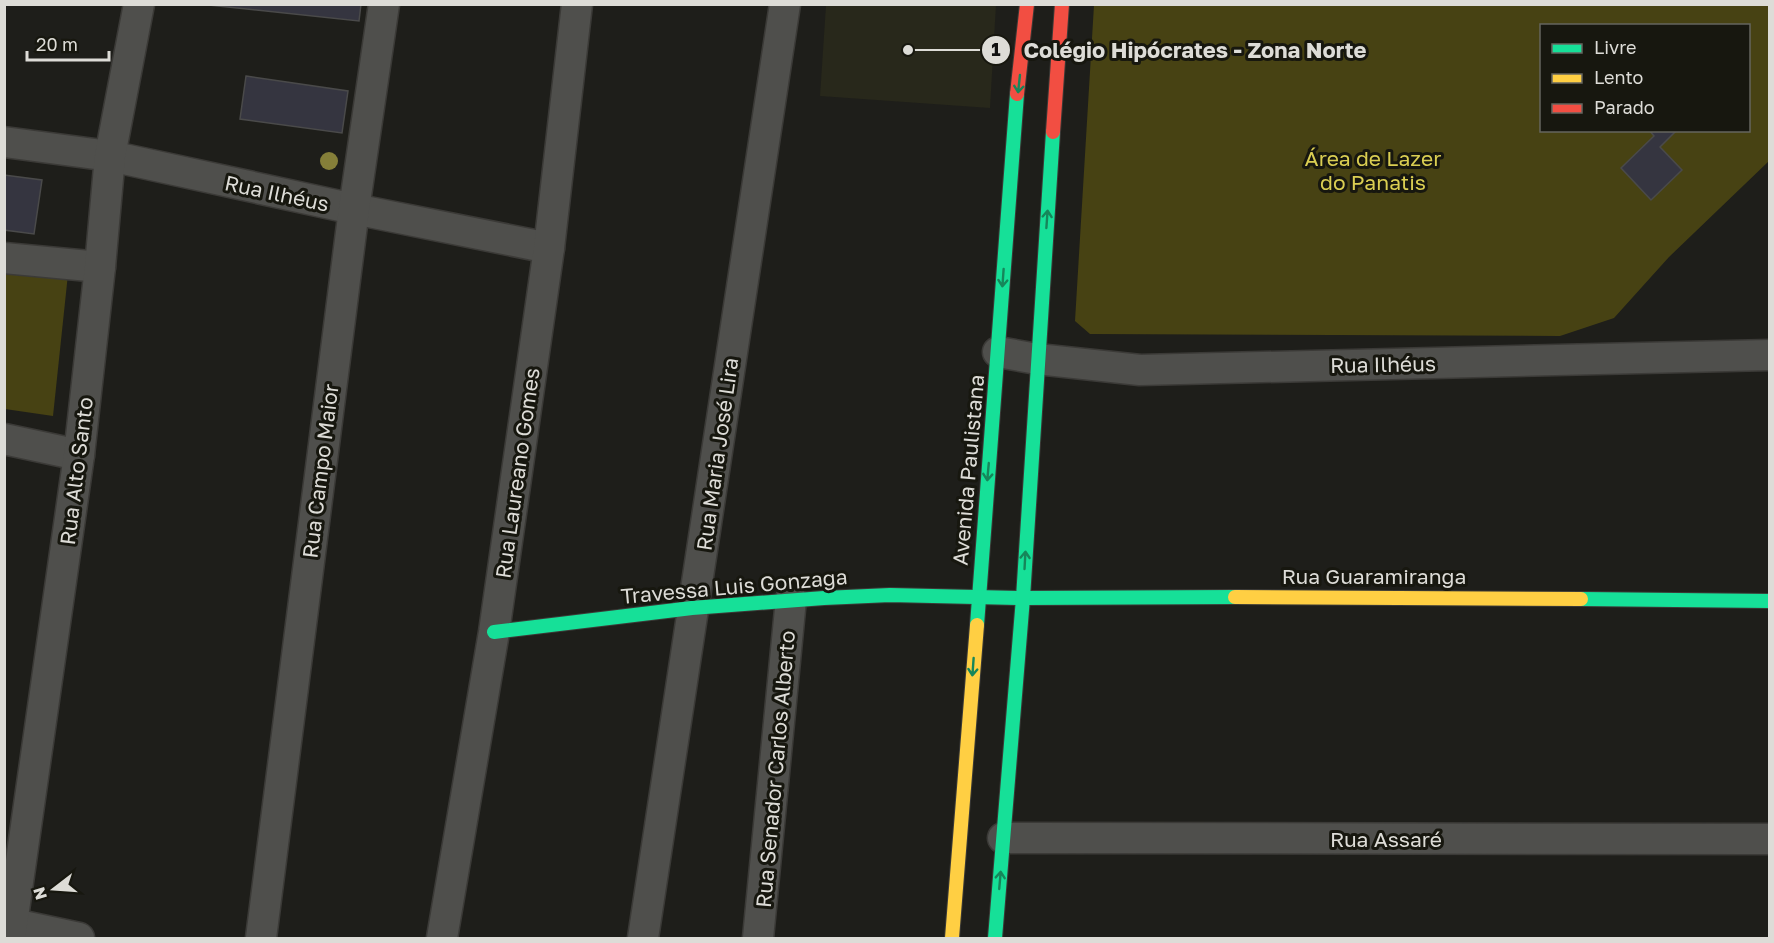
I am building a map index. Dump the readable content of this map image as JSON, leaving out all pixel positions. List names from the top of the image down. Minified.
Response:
{"streets":{"main road":["Avenida Paulistana","Rua Guaramiranga","Travessa Luis Gonzaga"],"street":["Rua Ilhéus","Rua Maria José Lira","Rua Alto Santo","Rua Campo Maior","Rua Laureano Gomes","Rua Senador Carlos Alberto","Rua Assaré"]},"crossings":[["Rua Ilhéus","Avenida Paulistana"],["Rua Ilhéus","Rua Alto Santo"],["Rua Ilhéus","Rua Campo Maior"],["Rua Ilhéus","Rua Laureano Gomes"],["Rua Maria José Lira","Travessa Luis Gonzaga"],["Avenida Paulistana","Rua Guaramiranga"],["Avenida Paulistana","Travessa Luis Gonzaga"],["Rua Laureano Gomes","Travessa Luis Gonzaga"],["Rua Guaramiranga","Travessa Luis Gonzaga"],["Travessa Luis Gonzaga","Rua Senador Carlos Alberto"]],"parks":["Área de Lazer do Panatis"],"places":["Colégio Hipócrates - Zona Norte"],"legend":["Livre","Lento","Parado"],"scale_bar":"20 m","north":"left"}
